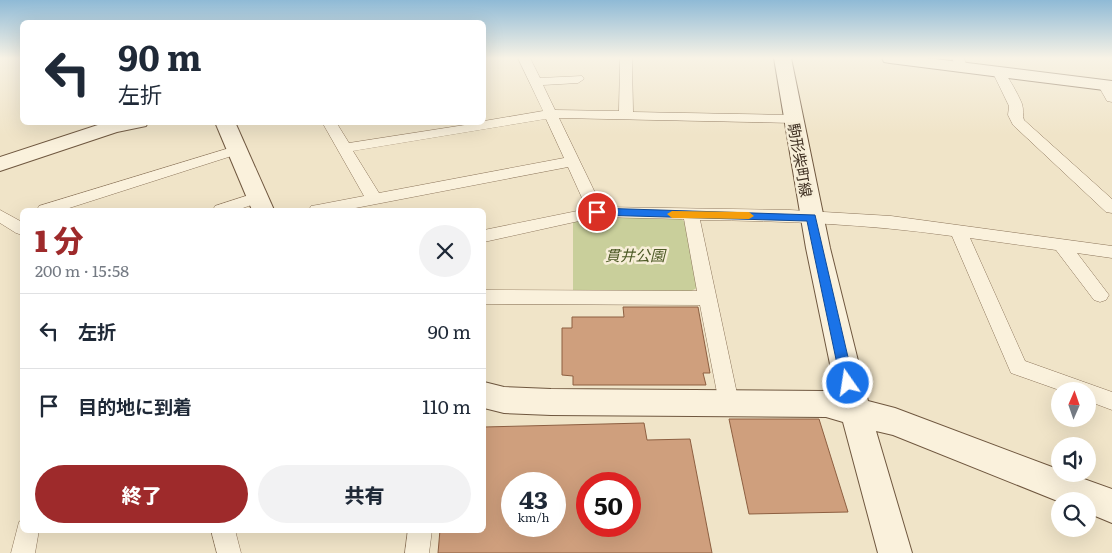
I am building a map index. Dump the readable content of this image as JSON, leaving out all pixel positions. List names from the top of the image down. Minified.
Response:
{"streets":{"street":["駒形柴町線"]},"parks":["貫井公園"],"north":"top","page":{"turn":["90 m","左折"],"heading":["1 分","200 m · 15:58"],"list":[{"name":"左折","value":"90 m"},{"name":"目的地に到着","value":"110 m"}],"buttons":["終了","共有"],"speed":"43 km/h","limit":"50"}}
